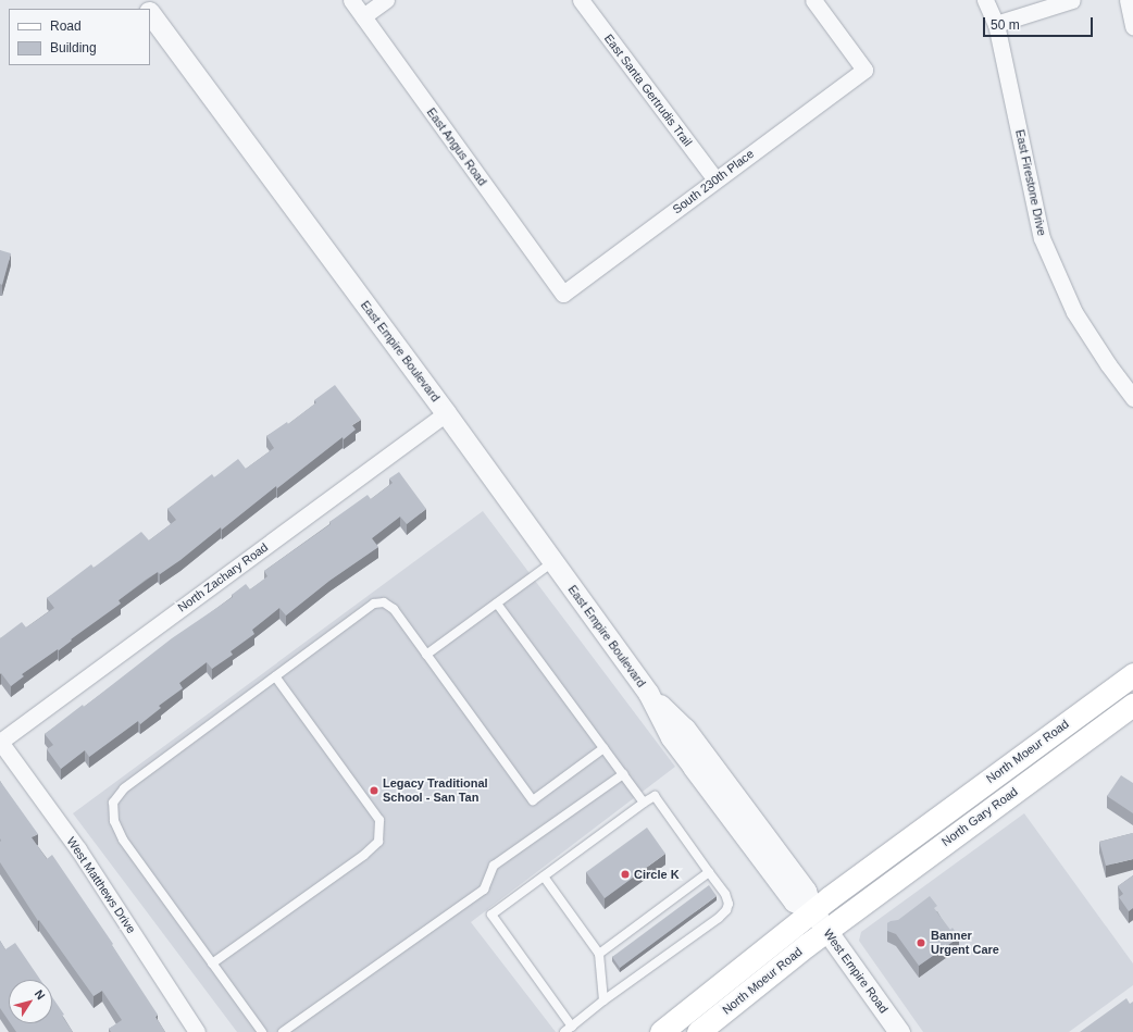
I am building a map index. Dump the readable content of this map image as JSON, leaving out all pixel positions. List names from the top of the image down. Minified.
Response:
{"streets":{"main road":["North Moeur Road","North Gary Road"],"street":["East Santa Gertrudis Trail","East Angus Road","South 230th Place","East Firestone Drive","East Empire Boulevard","North Zachary Road","West Matthews Drive","West Empire Road"]},"crossings":[["East Santa Gertrudis Trail","South 230th Place"],["East Angus Road","South 230th Place"],["East Empire Boulevard","North Zachary Road"],["East Empire Boulevard","North Moeur Road"],["East Empire Boulevard","West Empire Road"],["North Zachary Road","West Matthews Drive"],["North Moeur Road","North Gary Road"],["North Moeur Road","West Empire Road"],["North Gary Road","West Empire Road"]],"places":["Legacy Traditional School - San Tan","Circle K","Banner Urgent Care"],"legend":["Road","Building"],"scale_bar":"50 m","north":"top right"}
